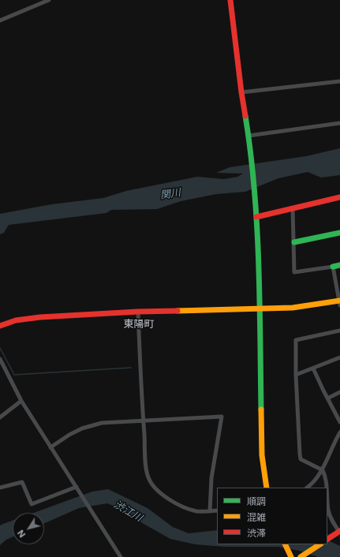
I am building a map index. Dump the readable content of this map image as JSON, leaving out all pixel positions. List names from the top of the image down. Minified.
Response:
{"districts":["東陽町"],"water":["関川","渋江川"],"legend":["順調","混雑","渋滞"],"north":"bottom left"}
